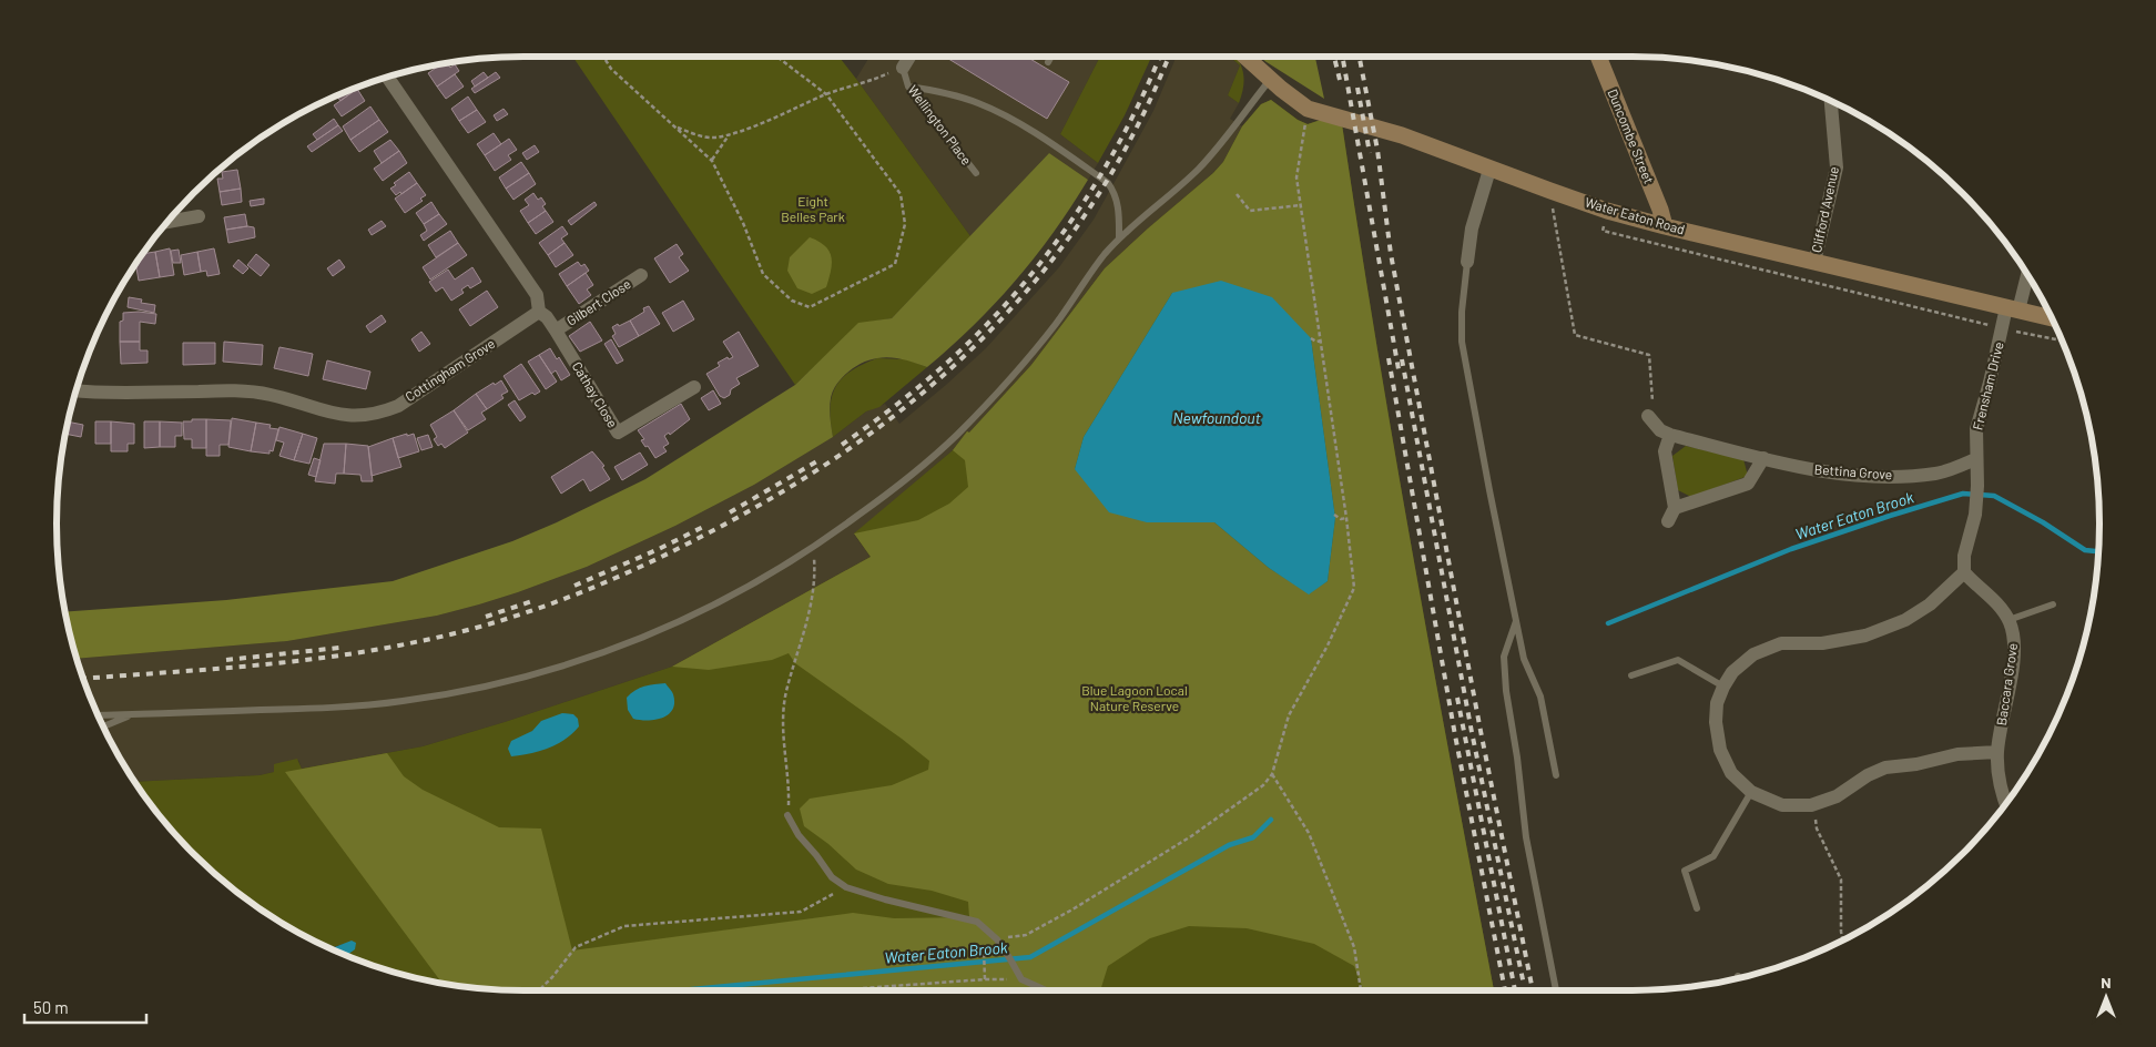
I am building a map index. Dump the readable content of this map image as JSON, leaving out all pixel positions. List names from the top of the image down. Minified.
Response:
{"streets":{"street":["Wellington Place","Duncombe Street","Clifford Avenue","Water Eaton Road","Gilbert Close","Cottingham Grove","Frensham Drive","Cathay Close","Bettina Grove","Baccara Grove"]},"crossings":[["Duncombe Street","Water Eaton Road"],["Clifford Avenue","Water Eaton Road"],["Water Eaton Road","Frensham Drive"],["Gilbert Close","Cathay Close"],["Cottingham Grove","Cathay Close"],["Frensham Drive","Bettina Grove"],["Frensham Drive","Baccara Grove"]],"water":["Newfoundout","Water Eaton Brook"],"parks":["Eight Belles Park","Blue Lagoon Local Nature Reserve"],"scale_bar":"50 m","north":"top"}
